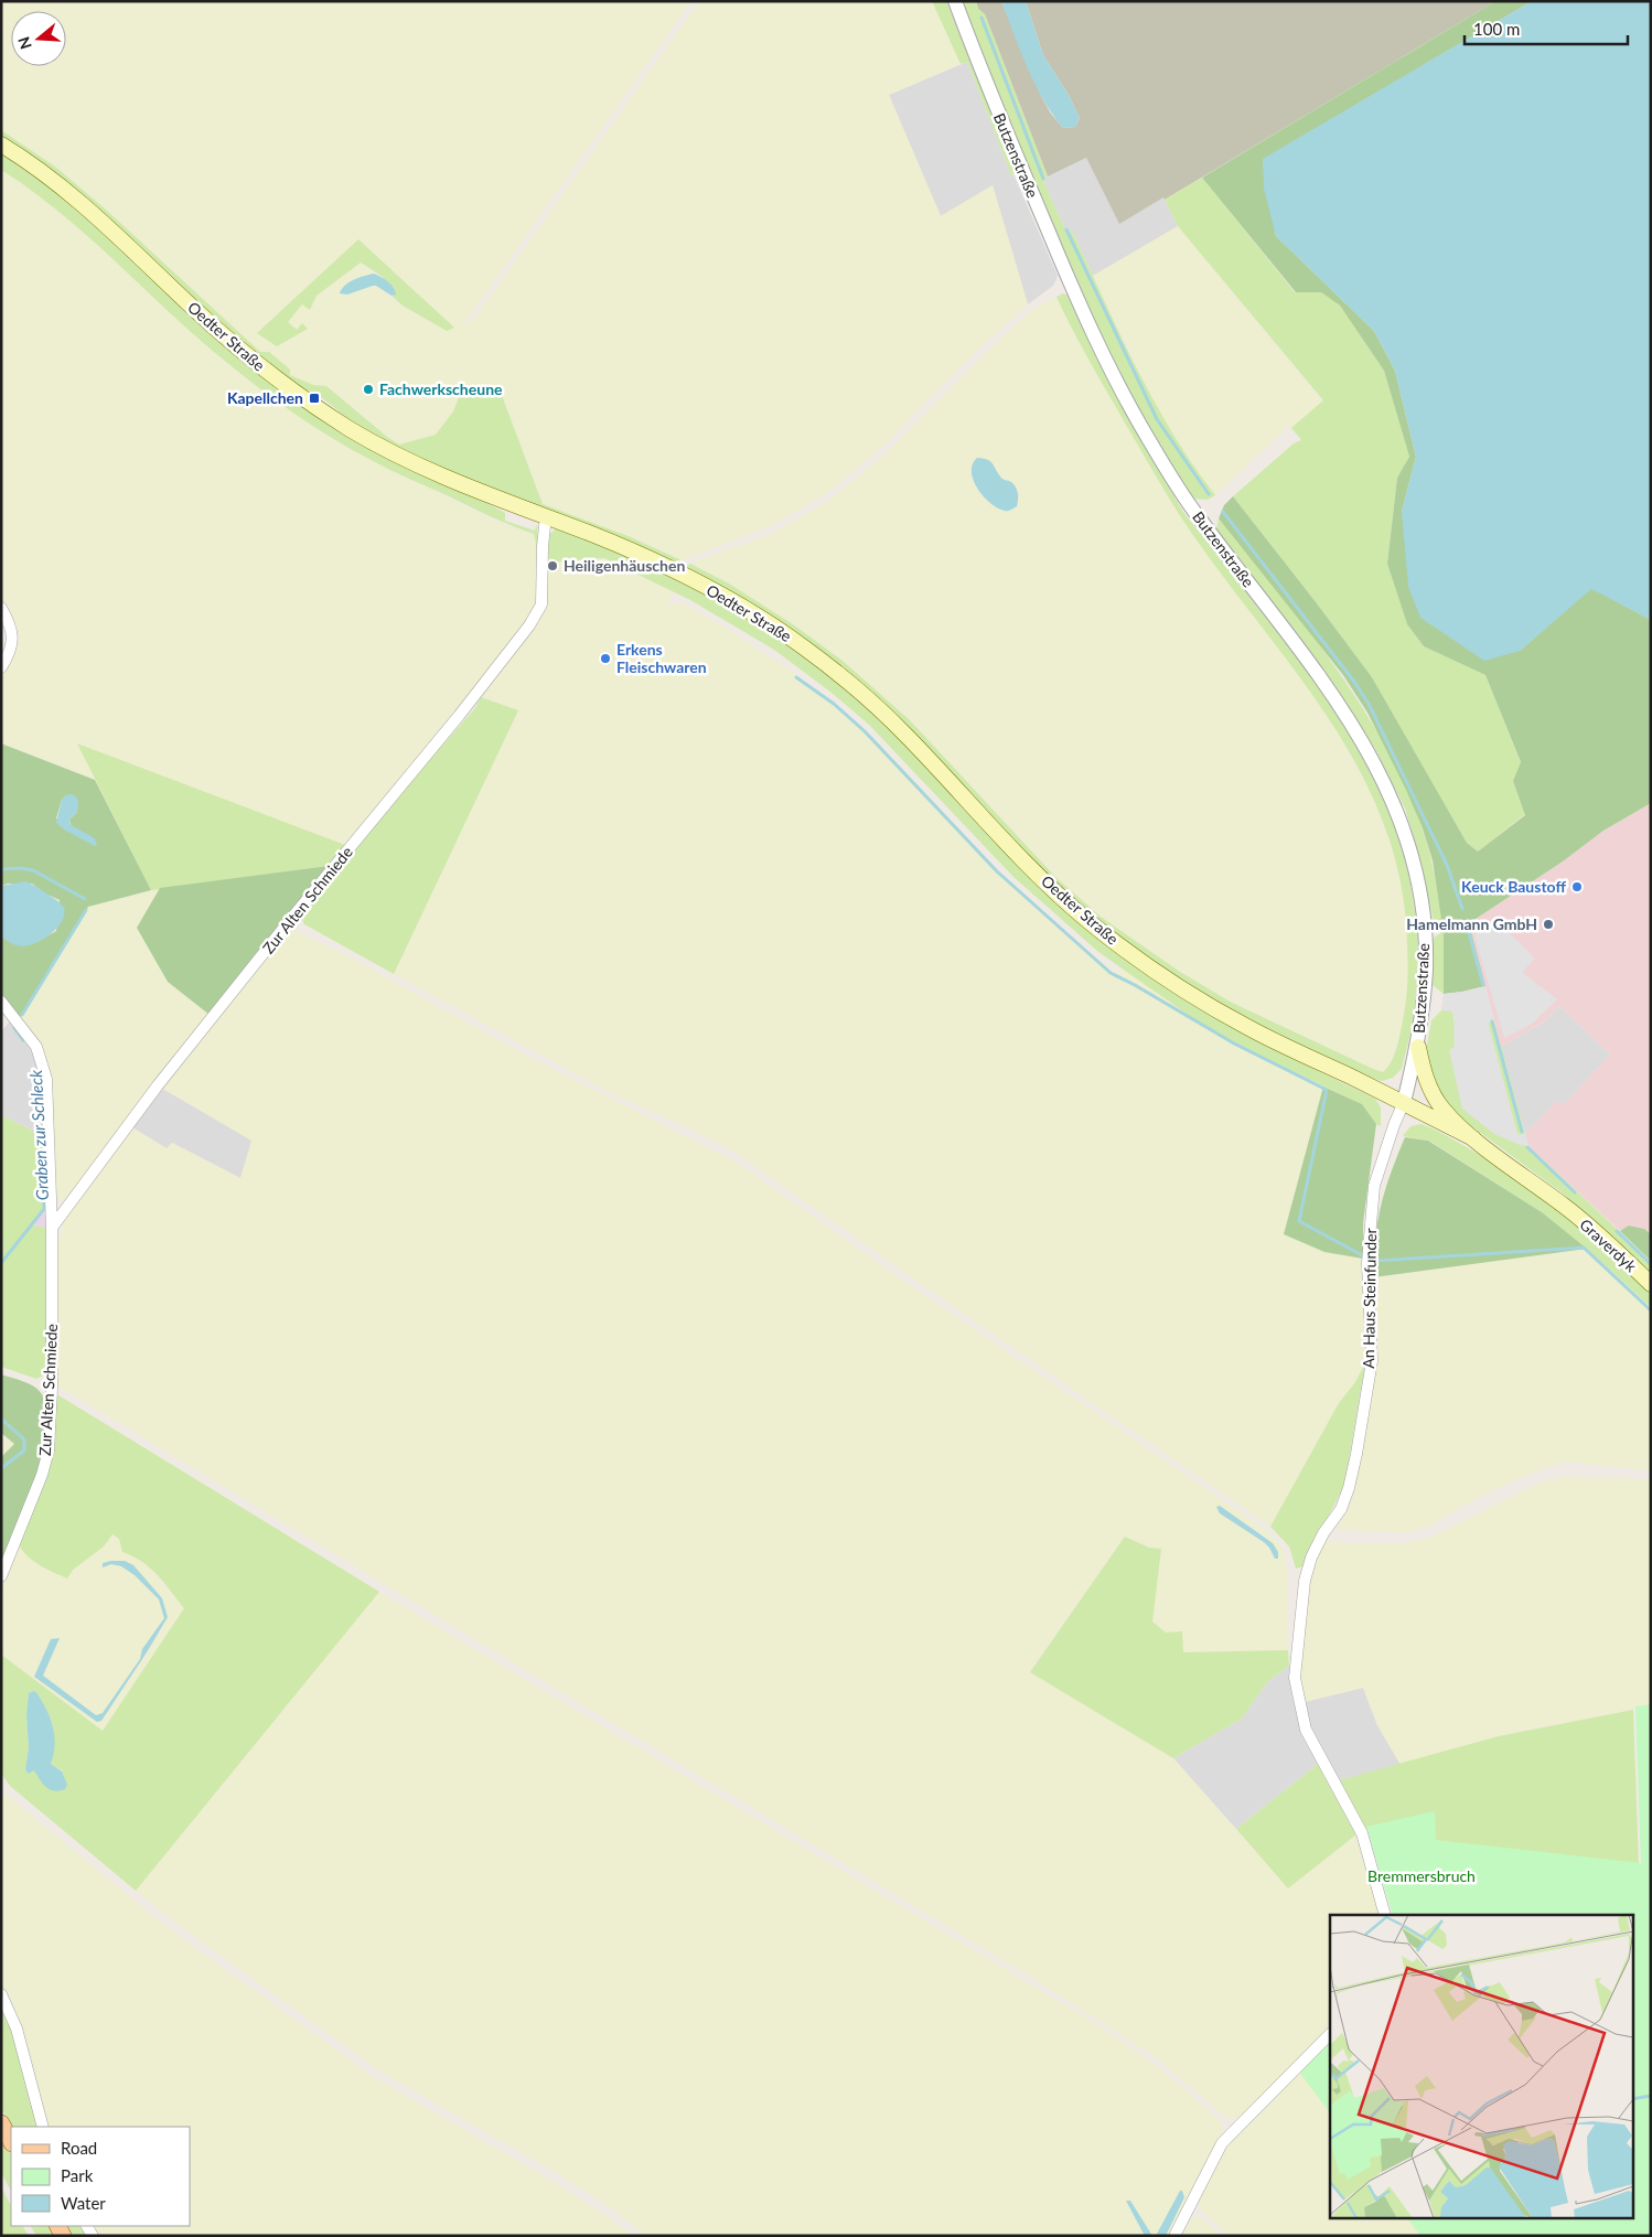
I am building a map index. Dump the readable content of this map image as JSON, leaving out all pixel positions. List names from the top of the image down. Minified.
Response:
{"streets":{"main road":["Oedter Straße","Graverdyk"],"street":["Butzenstraße","Zur Alten Schmiede","An Haus Steinfunder"]},"crossings":[["Butzenstraße","Oedter Straße"],["Butzenstraße","An Haus Steinfunder"],["Oedter Straße","Zur Alten Schmiede"],["Oedter Straße","An Haus Steinfunder"]],"water":["Graben zur Schleck"],"parks":["Bremmersbruch"],"places":{"other":["Fachwerkscheune","Heiligenhäuschen","Erkens Fleischwaren","Keuck Baustoff","Hamelmann GmbH"],"transit":["Kapellchen"]},"legend":["Road","Park","Water"],"scale_bar":"100 m","north":"left"}
